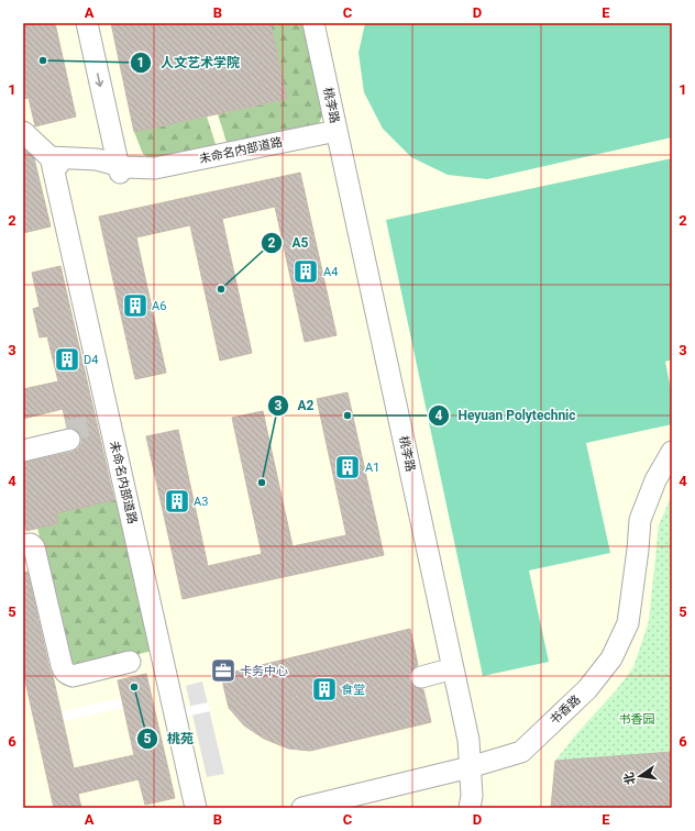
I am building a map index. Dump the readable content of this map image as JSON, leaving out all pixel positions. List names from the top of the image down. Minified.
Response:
{"streets":{"street":["桃李路","未命名内部道路","书香路"]},"crossings":[["桃李路","未命名内部道路"],["桃李路","书香路"]],"parks":["书香园"],"places":{"other":["人文艺术学院","A5","Heyuan Polytechnic","A2","桃苑"],"building":["A4","A6","D4","A1","A3","食堂"],"office":["卡务中心"]},"north":"left","grid":{"columns":["A","B","C","D","E"],"rows":["1","2","3","4","5","6"]}}
